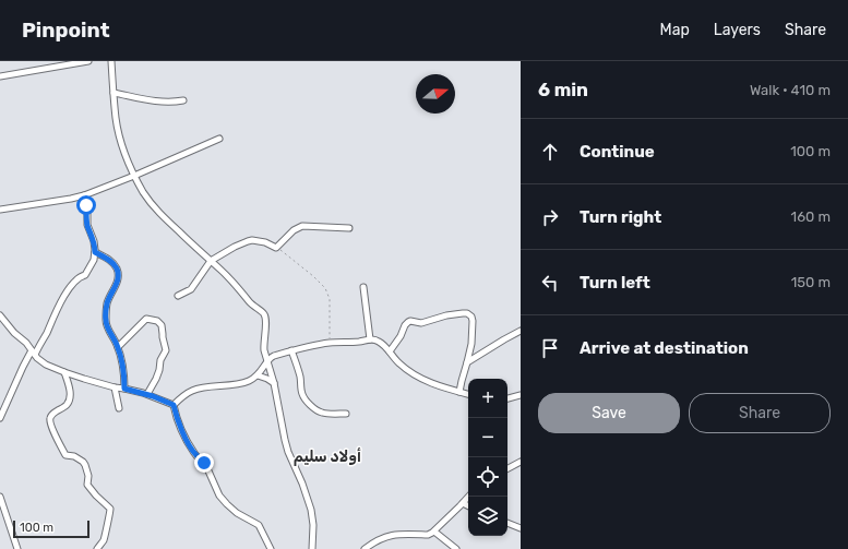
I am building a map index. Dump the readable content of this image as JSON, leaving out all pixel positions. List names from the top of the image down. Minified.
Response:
{"districts":["أولاد سليم"],"scale_bar":"100 m","north":"right","page":{"header":"Pinpoint","nav":["Map","Layers","Share"],"heading":["6 min","Walk · 410 m"],"list":[["Continue","100 m"],["Turn right","160 m"],["Turn left","150 m"],"Arrive at destination"],"map_buttons":["+","−"],"buttons":["Save","Share"],"scale":"100 m"}}
